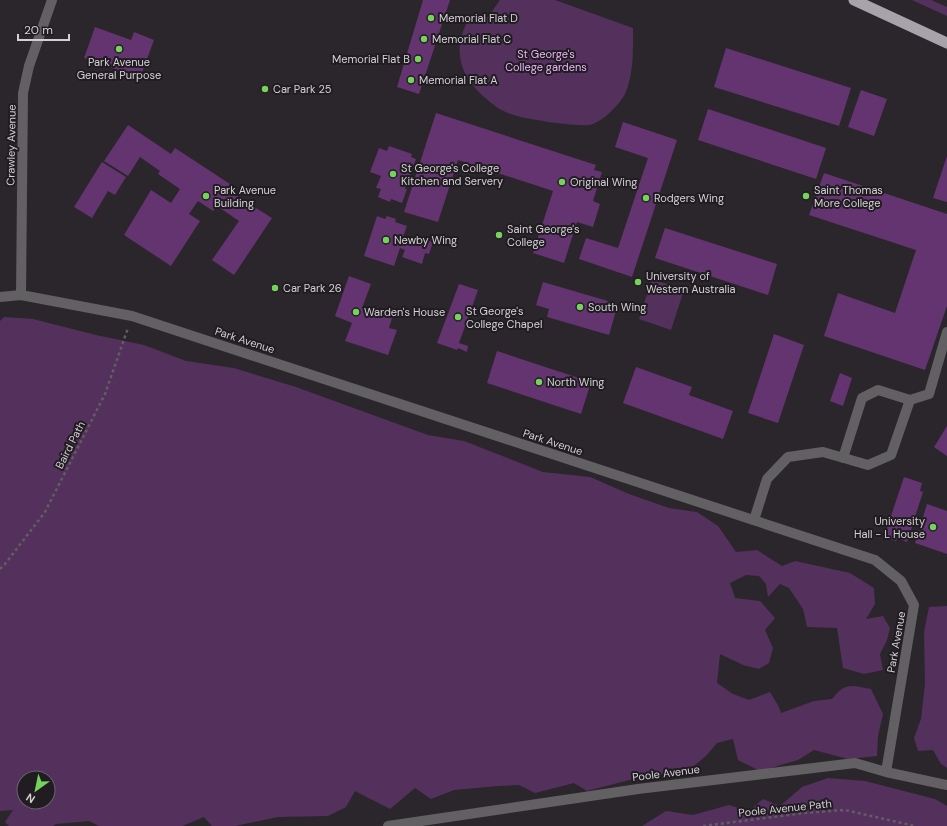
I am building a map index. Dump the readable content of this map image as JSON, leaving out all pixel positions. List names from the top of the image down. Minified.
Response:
{"streets":{"street":["Crawley Avenue","Park Avenue","Poole Avenue"],"path":["Baird Path","Poole Avenue Path"]},"crossings":[["Crawley Avenue","Park Avenue"],["Park Avenue","Baird Path"],["Park Avenue","Poole Avenue"]],"parks":["St George's College gardens"],"places":["Memorial Flat D","Memorial Flat C","Park Avenue General Purpose","Memorial Flat B","Memorial Flat A","Car Park 25","St George's College Kitchen and Servery","Original Wing","Park Avenue Building","Saint Thomas More College","Rodgers Wing","Saint George's College","Newby Wing","University of Western Australia","Car Park 26","South Wing","Warden's House","St George's College Chapel","North Wing","University Hall - L House"],"scale_bar":"20 m","north":"bottom left"}
